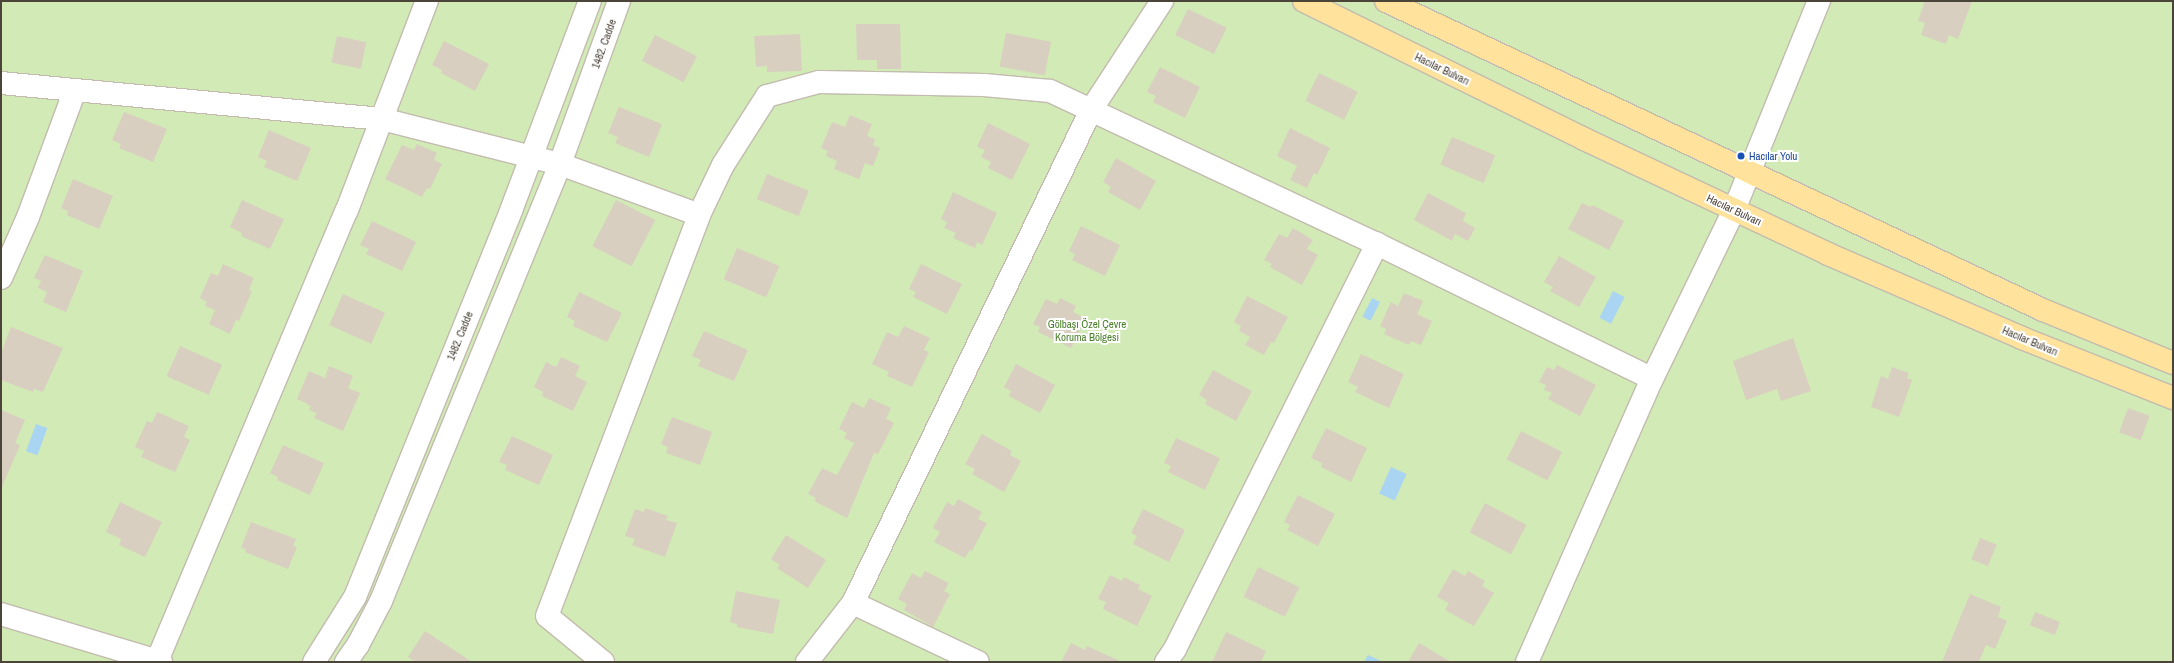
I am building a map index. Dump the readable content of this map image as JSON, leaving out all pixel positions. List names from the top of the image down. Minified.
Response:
{"streets":{"main road":["Hacılar Bulvarı"],"street":["1482. Cadde"]},"parks":["Gölbaşı Özel Çevre Koruma Bölgesi"],"places":["Hacılar Yolu"]}
